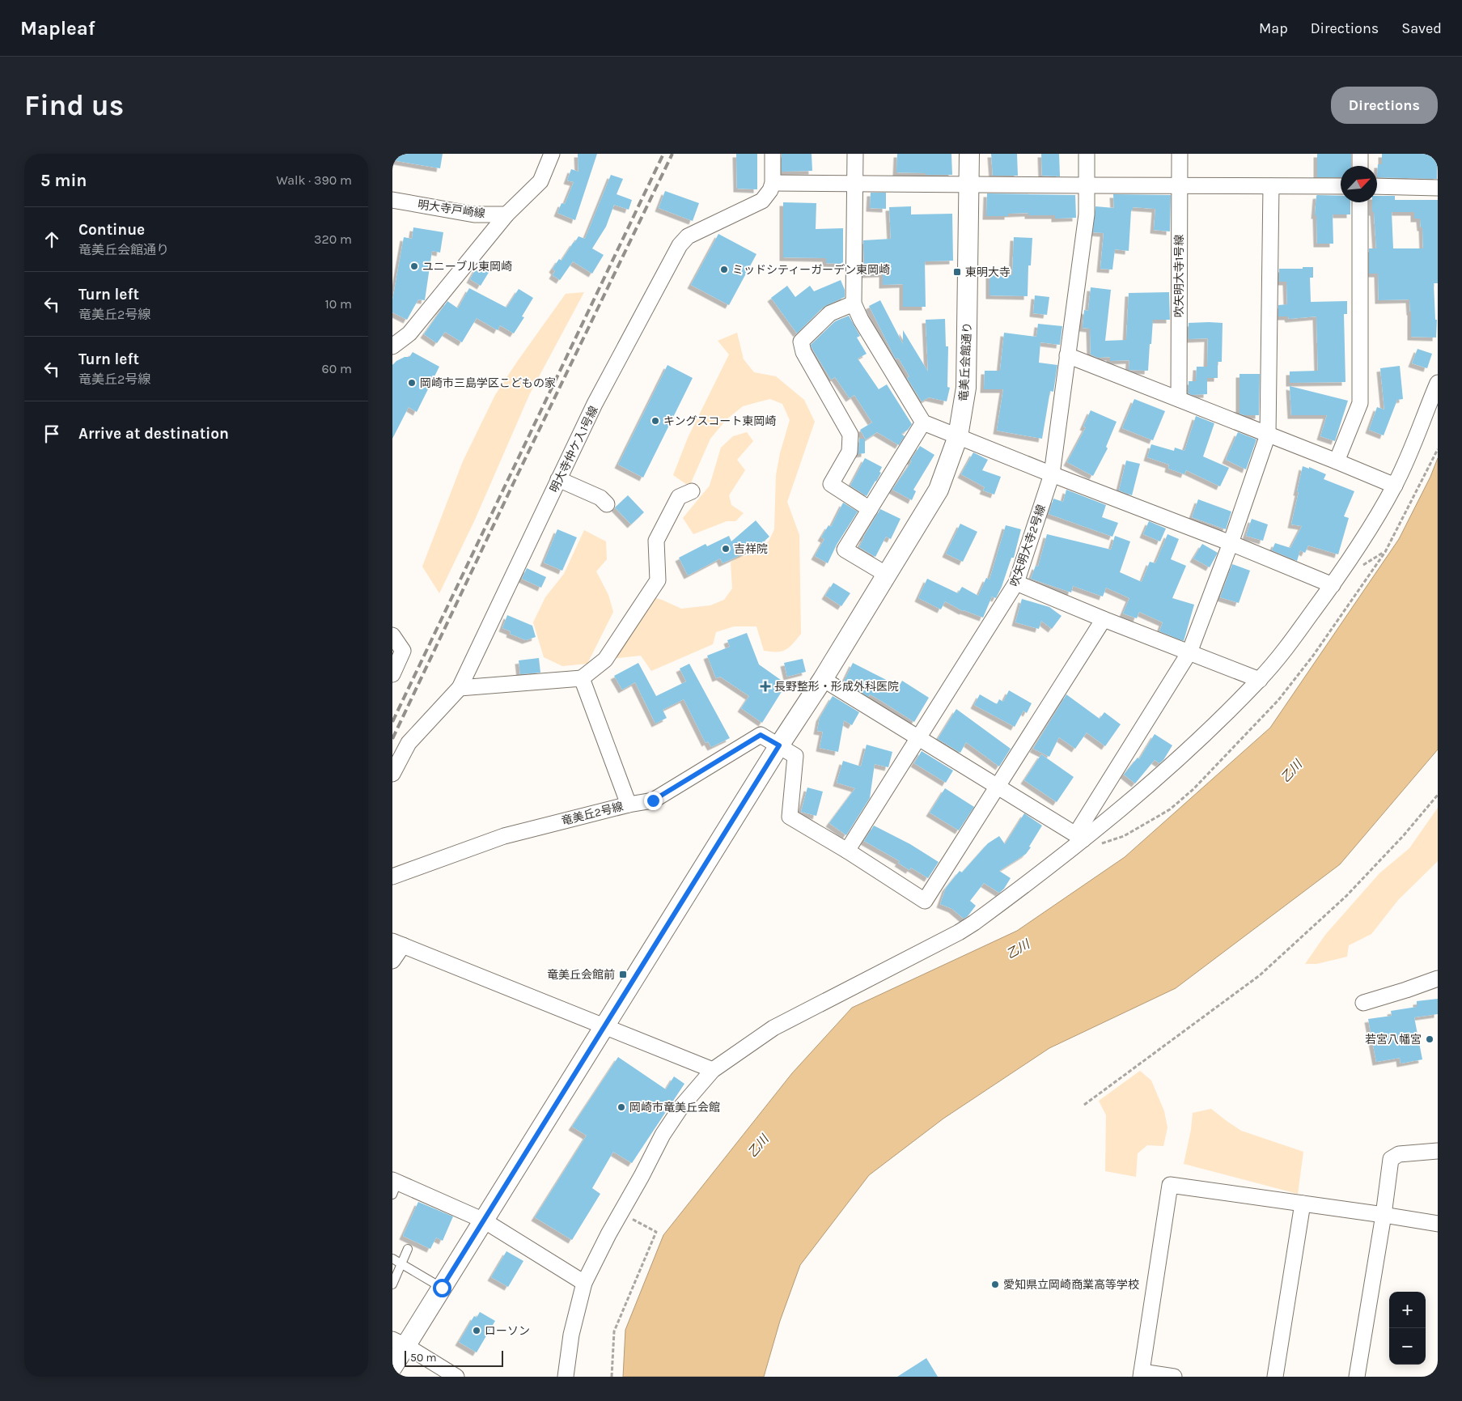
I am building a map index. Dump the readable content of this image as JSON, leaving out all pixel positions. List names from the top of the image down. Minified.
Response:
{"streets":{"street":["明大寺戸崎線","吹矢明大寺1号線","竜美丘会館通り","明大寺仲ケ入1号線","吹矢明大寺2号線","竜美丘2号線"]},"crossings":[["竜美丘会館通り","竜美丘2号線"]],"water":["乙川"],"places":{"other":["ユニーブル東岡崎","ミッドシティーガーデン東岡崎","岡崎市三島学区こどもの家","キングスコート東岡崎","吉祥院","若宮八幡宮","岡崎市竜美丘会館","愛知県立岡崎商業高等学校","ローソン"],"transit":["東明大寺","竜美丘会館前"],"health":["長野整形・形成外科医院"]},"scale_bar":"50 m","north":"top right","page":{"header":"Mapleaf","nav":["Map","Directions","Saved"],"buttons":"Directions","title":"Find us","heading":["5 min","Walk · 390 m"],"list":[["Continue","竜美丘会館通り","320 m"],["Turn left","竜美丘2号線","10 m"],["Turn left","竜美丘2号線","60 m"],"Arrive at destination"],"map_buttons":["+","−"],"scale":"50 m"}}
